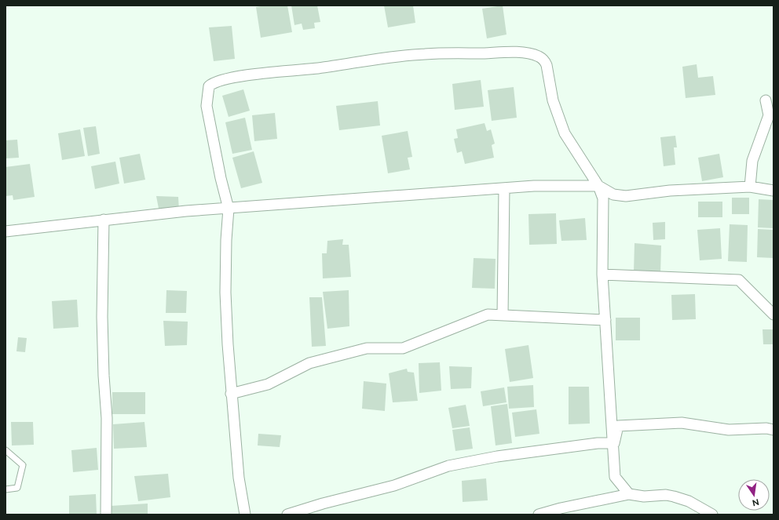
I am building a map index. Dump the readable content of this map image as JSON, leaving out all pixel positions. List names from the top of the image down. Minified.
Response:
{"north":"bottom"}
